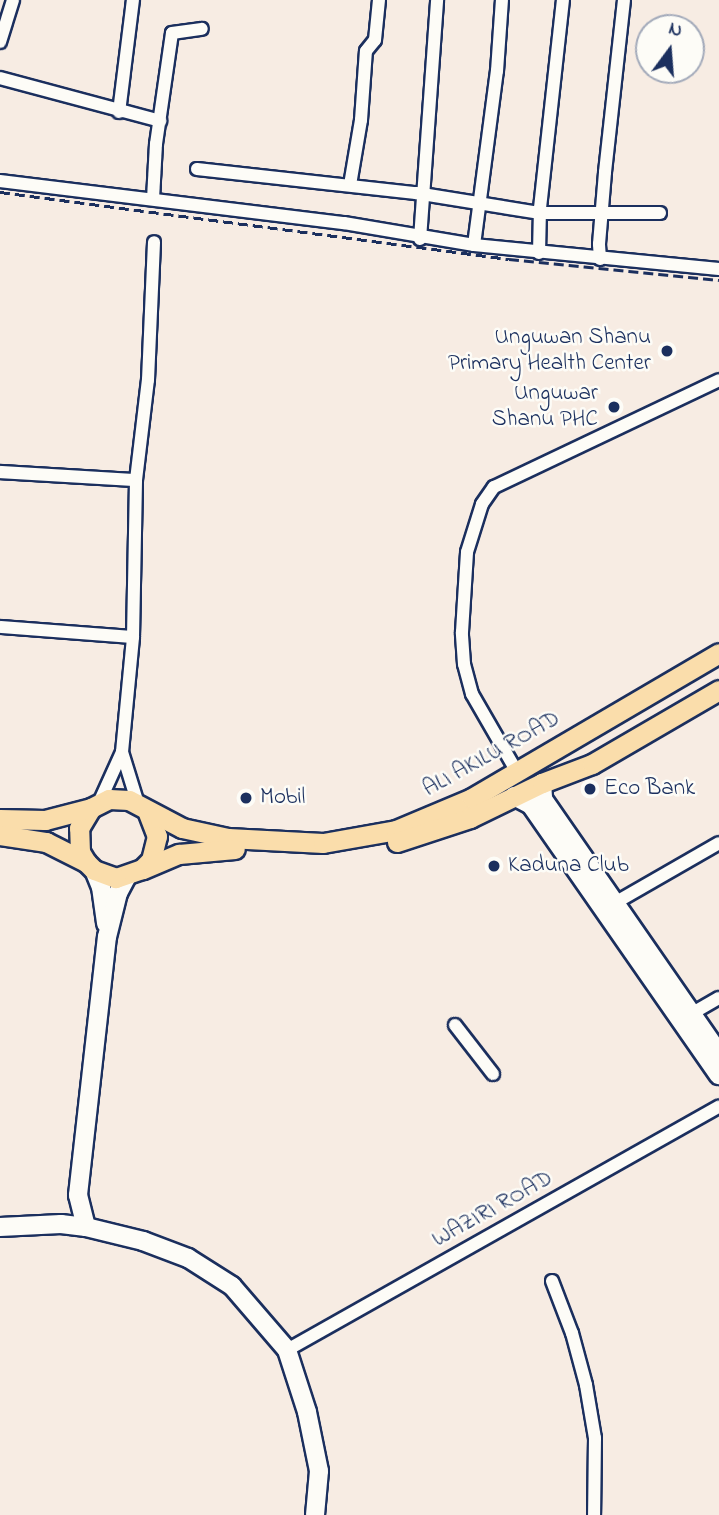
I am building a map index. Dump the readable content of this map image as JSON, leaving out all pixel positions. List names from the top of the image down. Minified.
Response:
{"streets":{"main road":["ALI AKILU ROAD"],"street":["WAZIRI ROAD"]},"places":["Unguwan Shanu Primary Health Center","Unguwar Shanu PHC","Eco Bank","Mobil","Kaduna Club"],"north":"top"}
